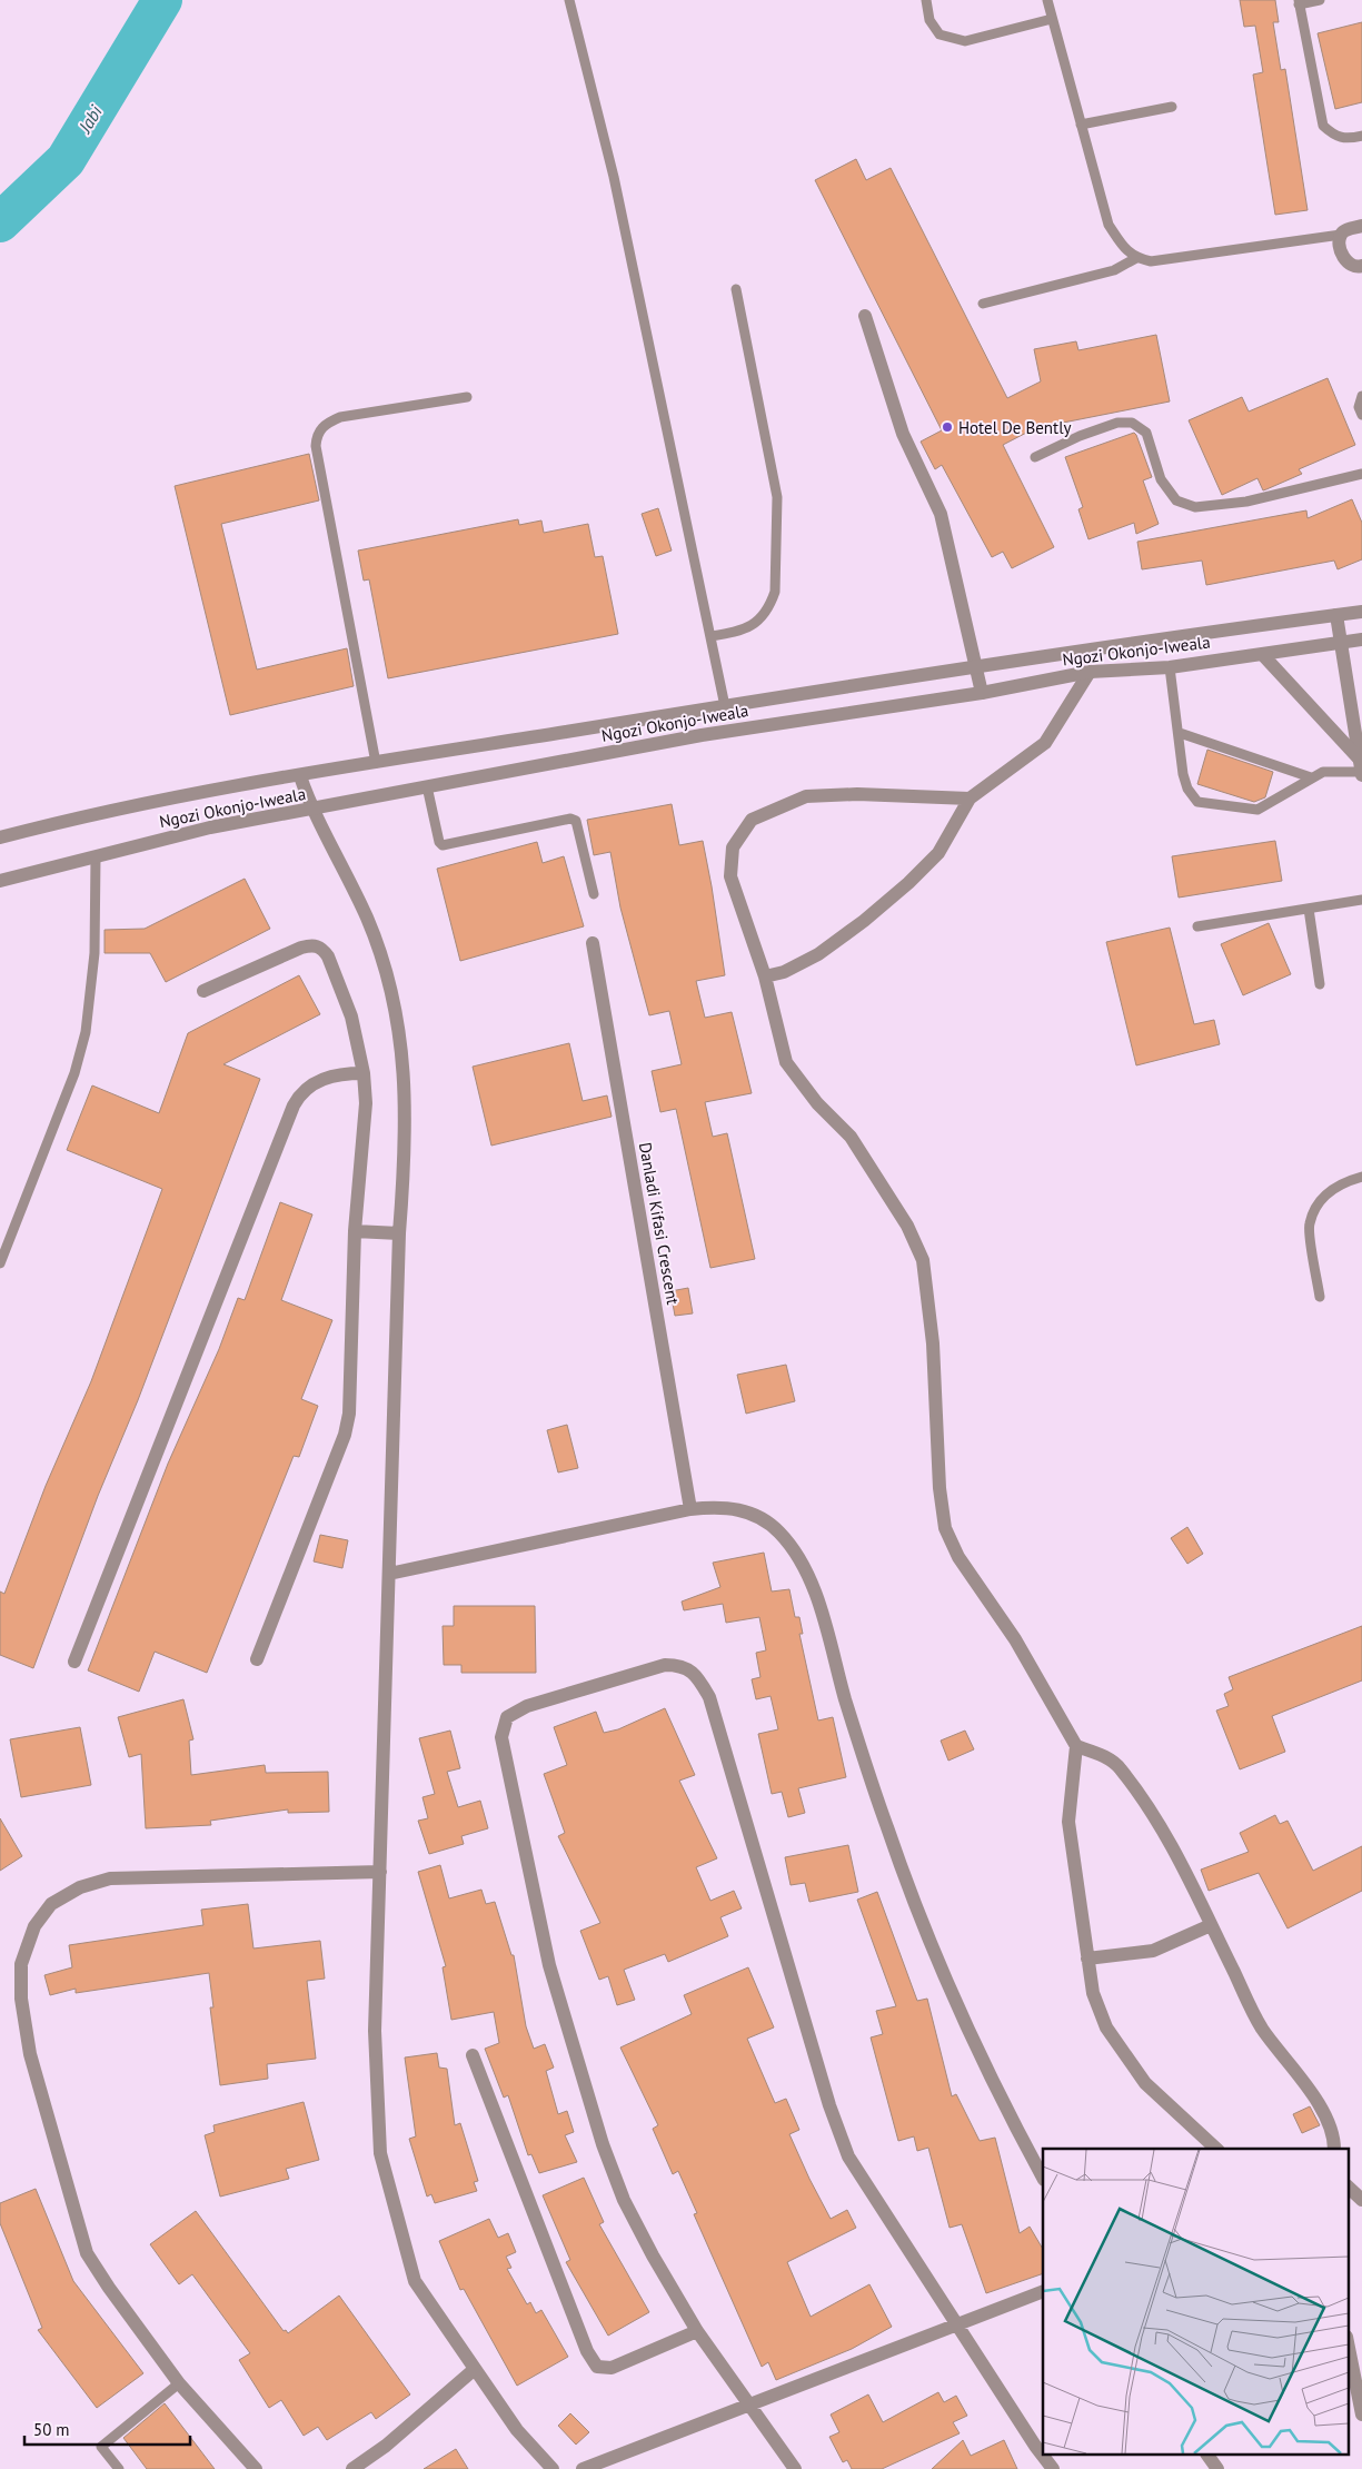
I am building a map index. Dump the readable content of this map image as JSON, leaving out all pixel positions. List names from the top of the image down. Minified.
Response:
{"streets":{"street":["Ngozi Okonjo-Iweala","Danladi Kifasi Crescent"]},"water":["Jabi"],"places":["Hotel De Bently"],"scale_bar":"50 m"}
